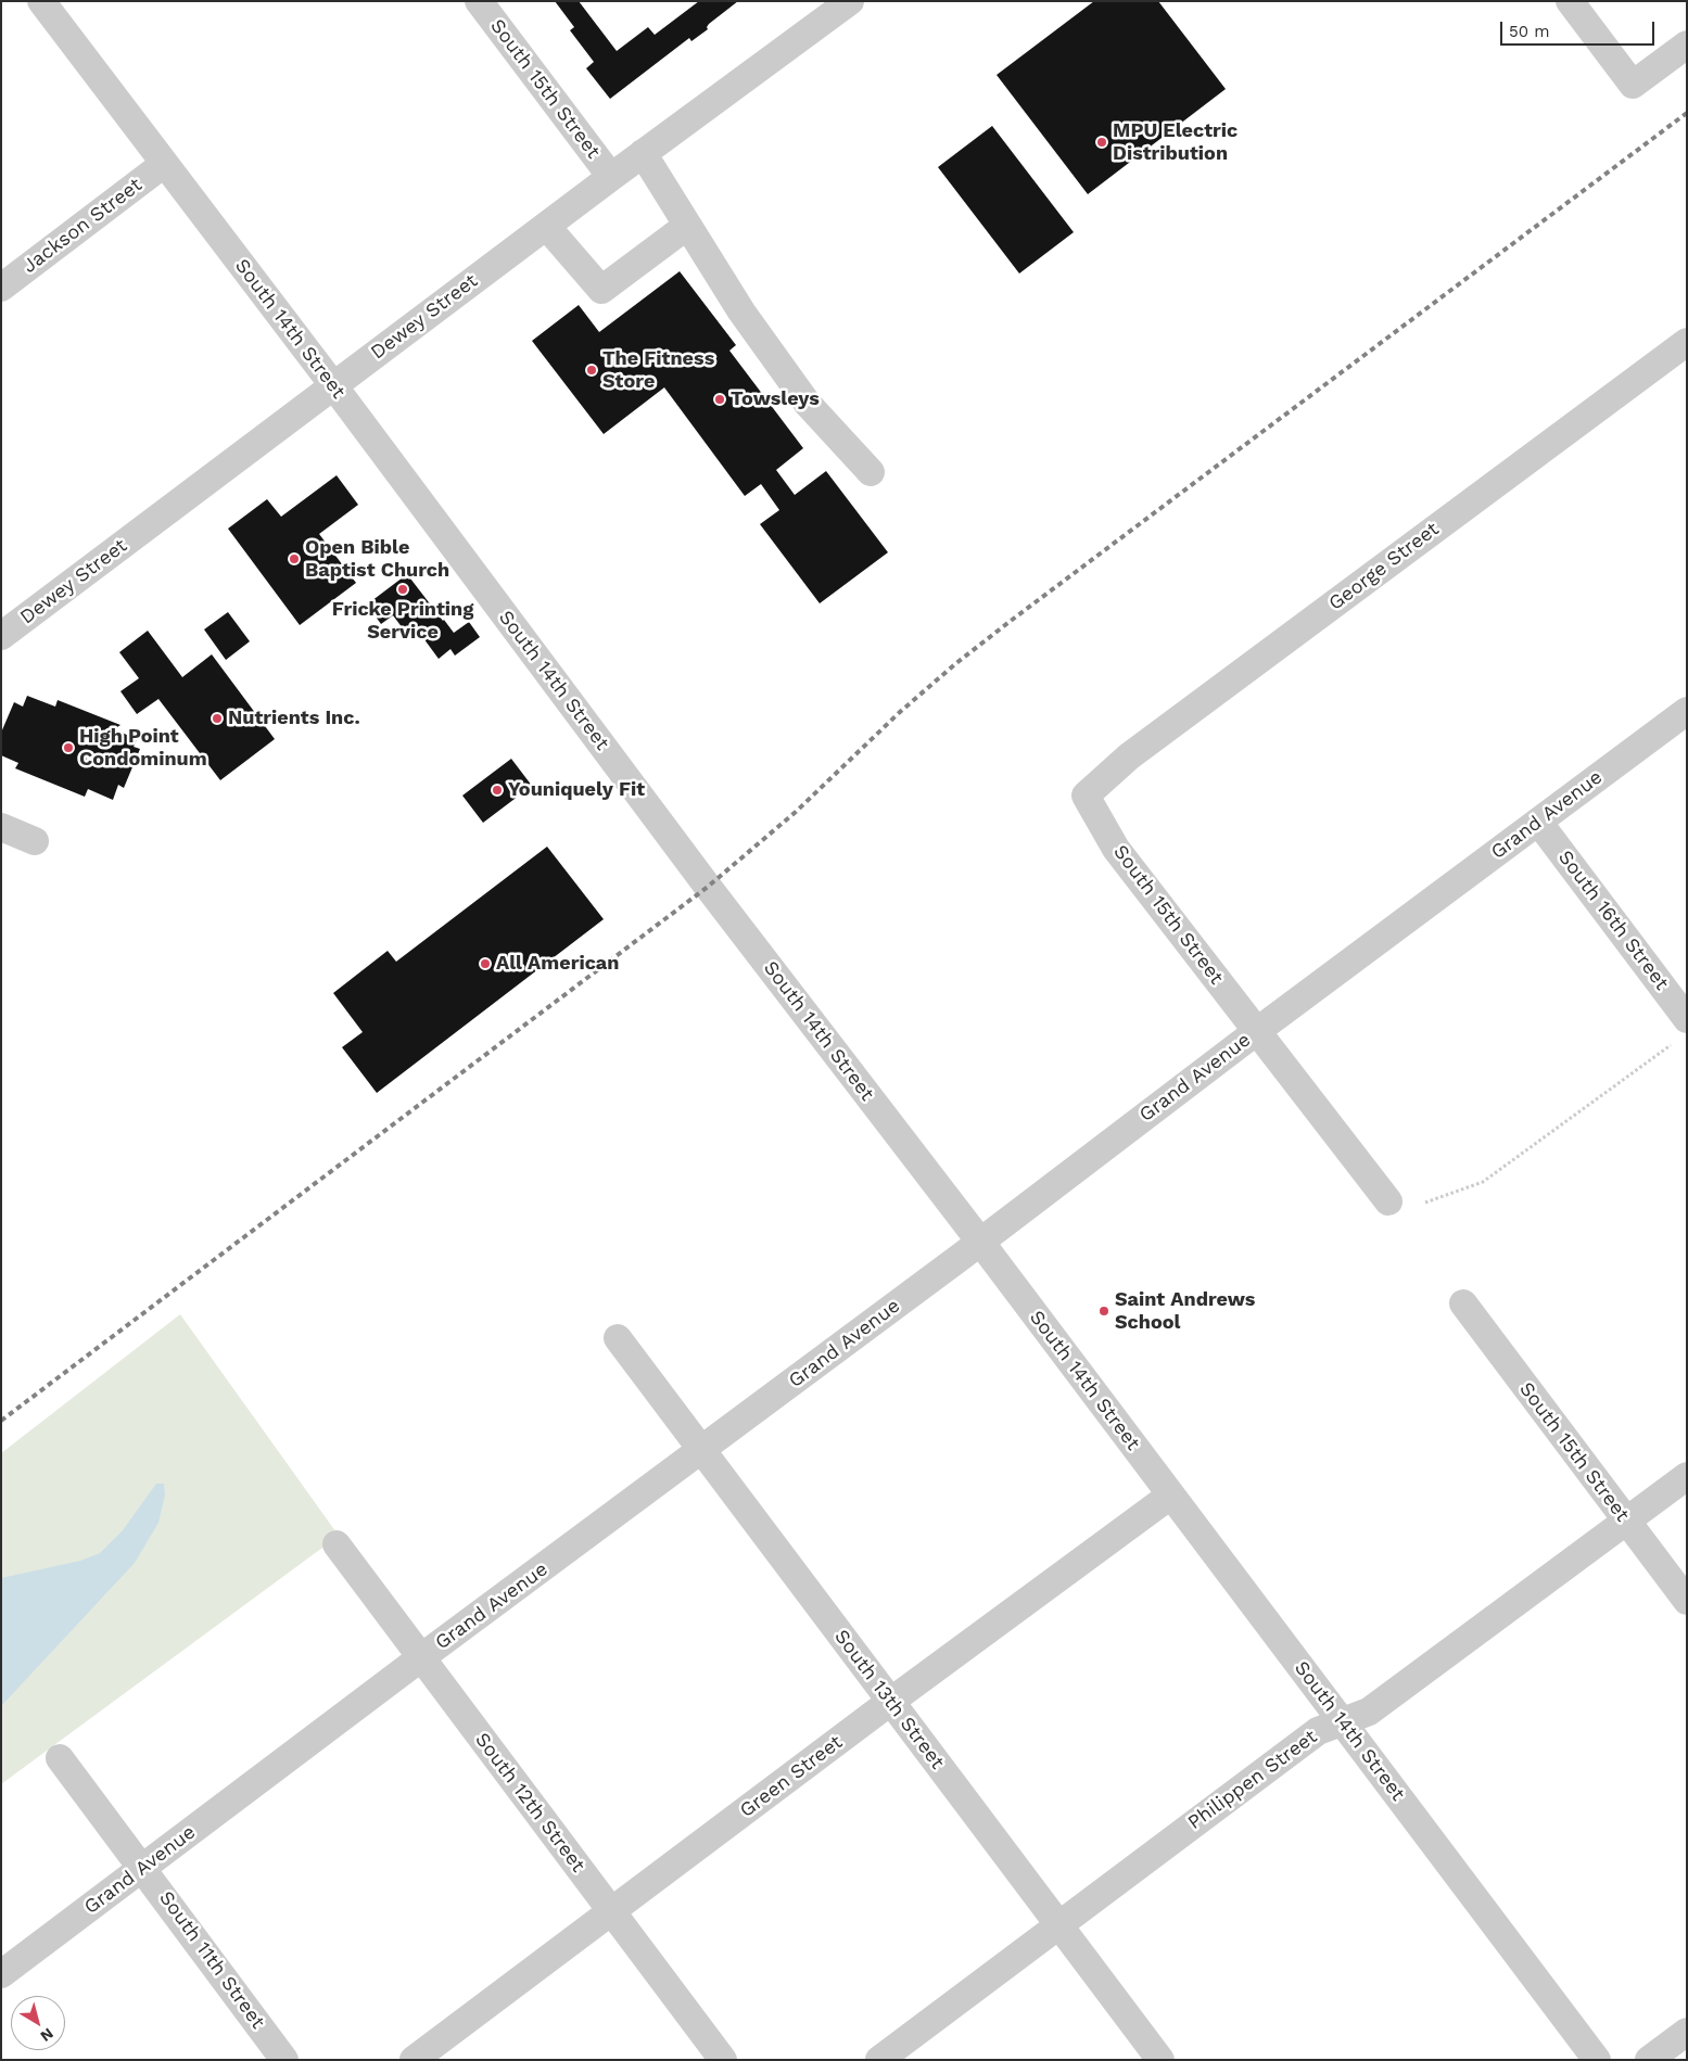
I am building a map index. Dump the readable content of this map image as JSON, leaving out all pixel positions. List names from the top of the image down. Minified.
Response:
{"streets":{"street":["South 15th Street","Jackson Street","Dewey Street","South 14th Street","George Street","Grand Avenue","South 16th Street","South 13th Street","Green Street","Philippen Street","South 12th Street","South 11th Street"]},"crossings":[["South 15th Street","Dewey Street"],["South 15th Street","George Street"],["South 15th Street","Grand Avenue"],["South 15th Street","Philippen Street"],["Jackson Street","South 14th Street"],["Dewey Street","South 14th Street"],["South 14th Street","Grand Avenue"],["South 14th Street","Green Street"],["South 14th Street","Philippen Street"],["Grand Avenue","South 16th Street"],["Grand Avenue","South 13th Street"],["Grand Avenue","South 12th Street"],["Grand Avenue","South 11th Street"],["South 13th Street","Green Street"],["South 13th Street","Philippen Street"],["Green Street","South 12th Street"]],"places":["MPU Electric Distribution","The Fitness Store","Towsleys","Open Bible Baptist Church","Fricke Printing Service","Nutrients Inc.","High Point Condominum","Youniquely Fit","All American","Saint Andrews School"],"scale_bar":"50 m","north":"bottom right"}
